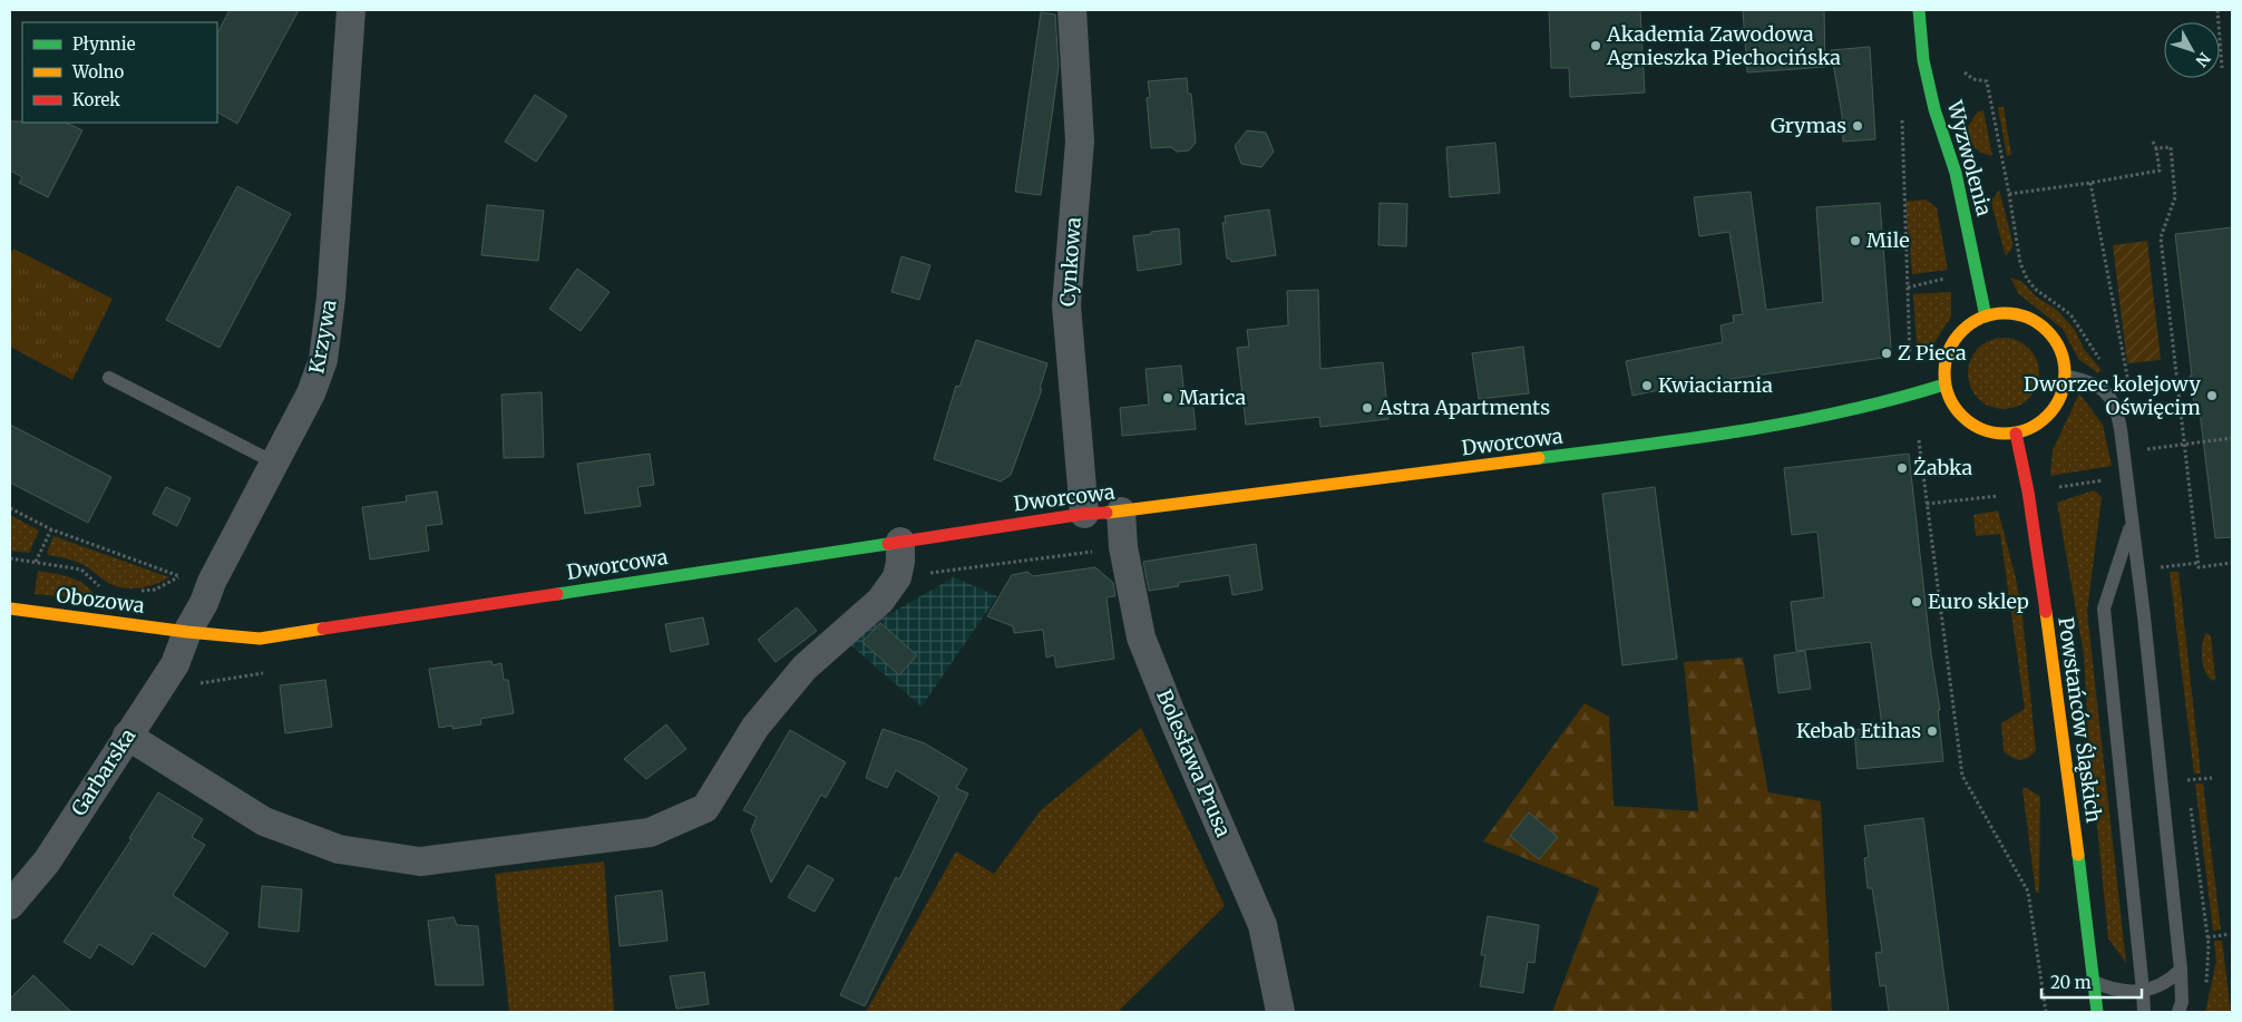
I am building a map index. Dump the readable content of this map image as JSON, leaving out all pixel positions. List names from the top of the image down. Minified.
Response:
{"streets":{"street":["Wyzwolenia","Cynkowa","Krzywa","Dworcowa","Obozowa","Powstańców Śląskich","Bolesława Prusa","Garbarska"]},"crossings":[["Wyzwolenia","Dworcowa"],["Wyzwolenia","Powstańców Śląskich"],["Cynkowa","Dworcowa"],["Krzywa","Dworcowa"],["Krzywa","Obozowa"],["Krzywa","Garbarska"],["Dworcowa","Obozowa"],["Dworcowa","Powstańców Śląskich"],["Dworcowa","Bolesława Prusa"],["Dworcowa","Garbarska"],["Obozowa","Garbarska"]],"places":["Akademia Zawodowa Agnieszka Piechocińska","Grymas","Mile","Z Pieca","Kwiaciarnia","Dworzec kolejowy Oświęcim","Marica","Astra Apartments","Żabka","Euro sklep","Kebab Etihas"],"legend":["Płynnie","Wolno","Korek"],"scale_bar":"20 m","north":"bottom right"}
